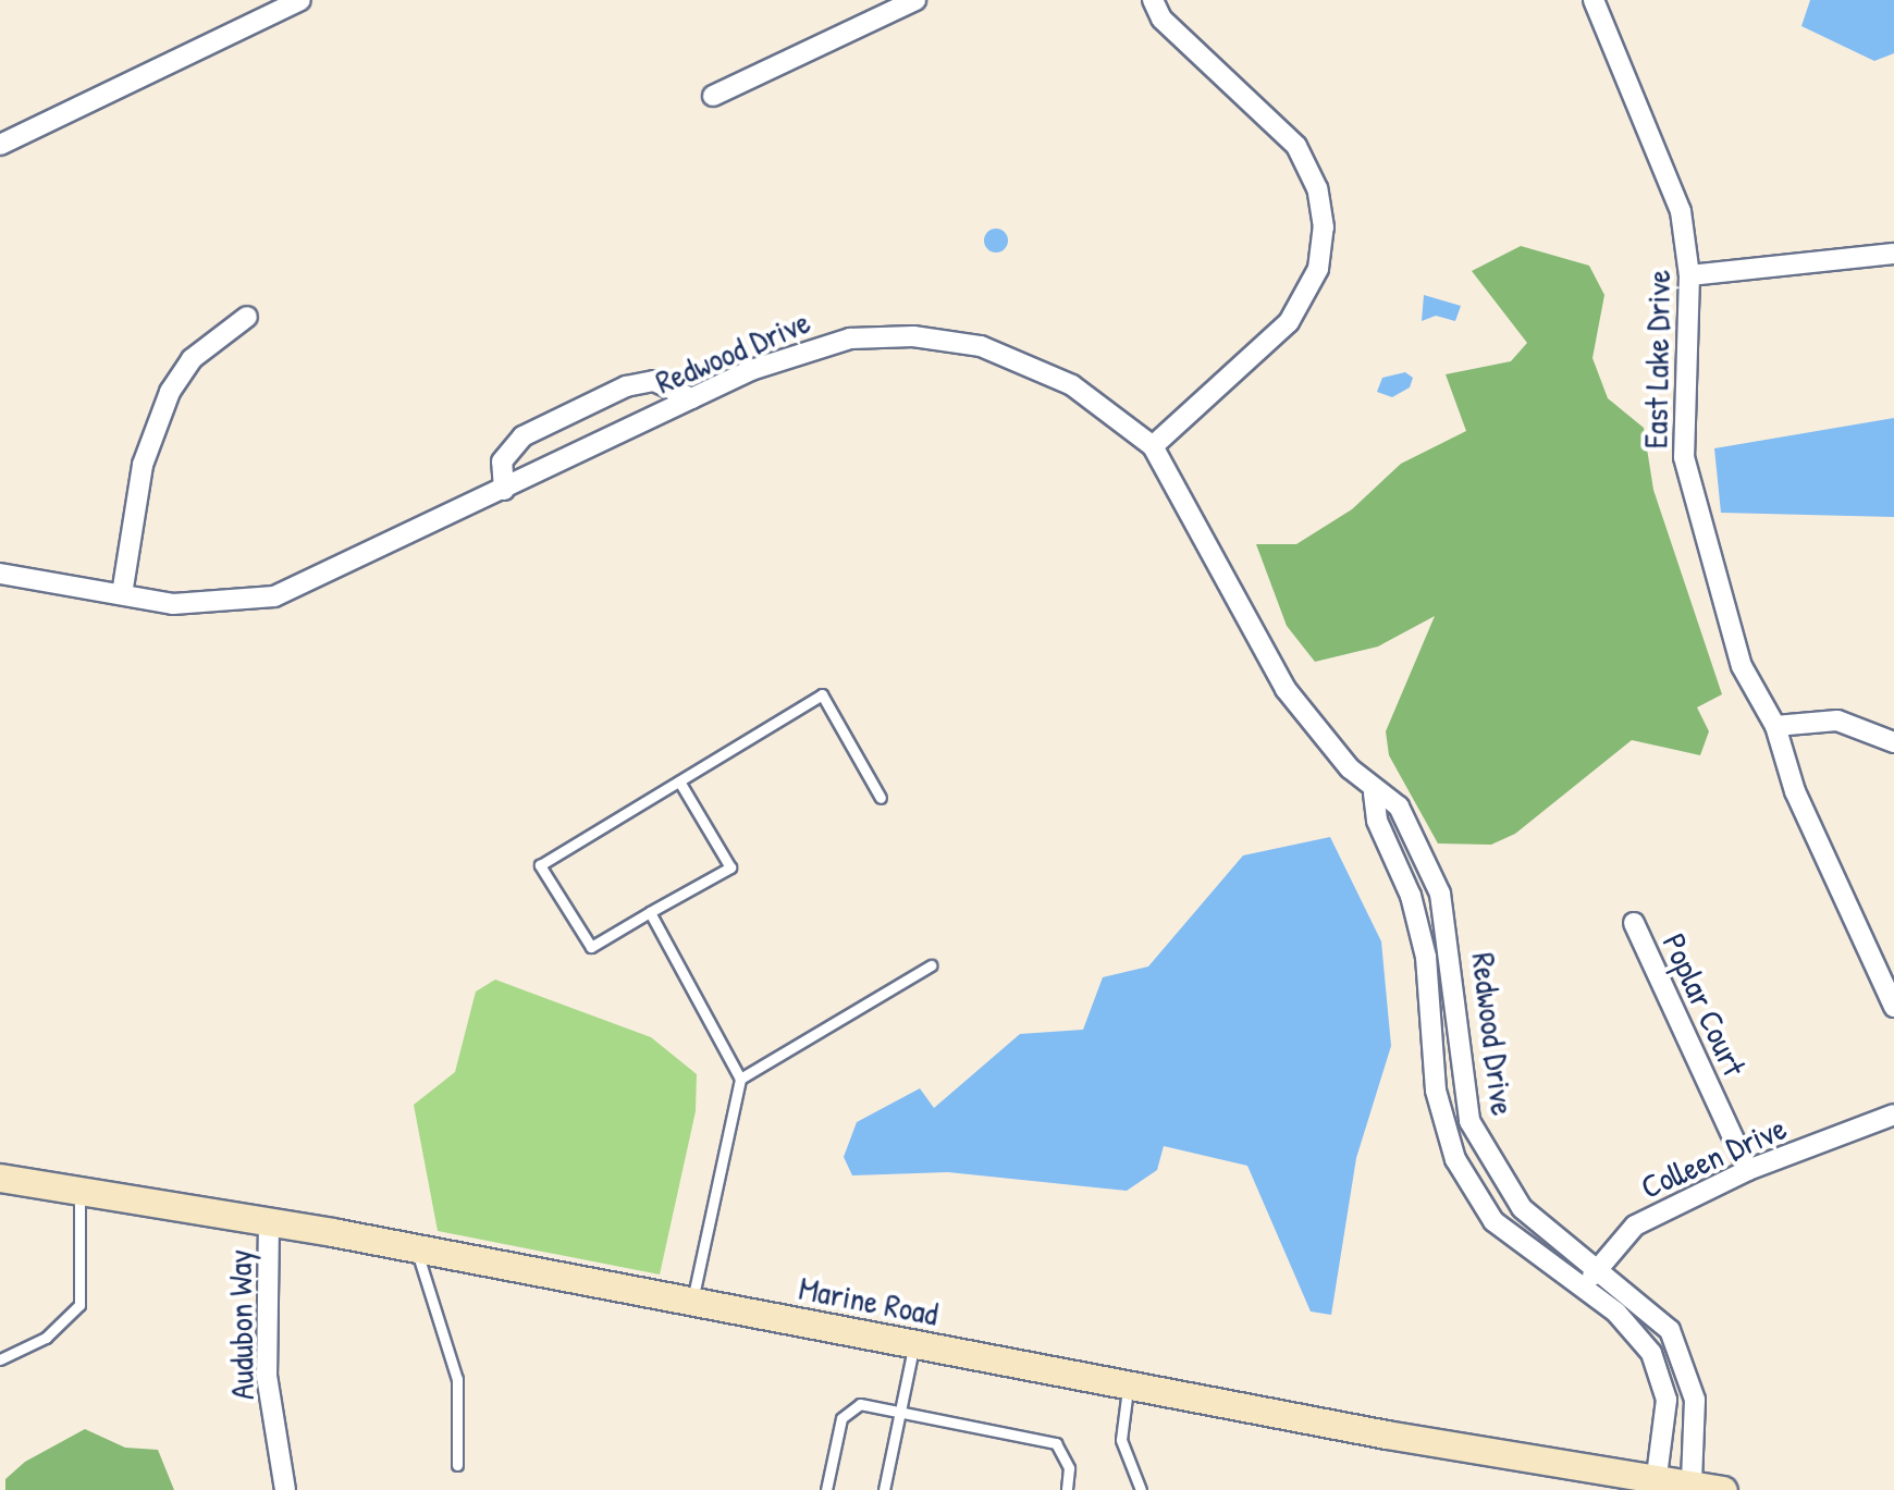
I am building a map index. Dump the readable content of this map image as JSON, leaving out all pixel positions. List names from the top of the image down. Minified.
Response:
{"streets":{"main road":["Marine Road"],"street":["Redwood Drive","East Lake Drive","Poplar Court","Colleen Drive","Audubon Way"]},"crossings":[["Redwood Drive","Colleen Drive"],["Redwood Drive","Marine Road"],["Poplar Court","Colleen Drive"],["Marine Road","Audubon Way"]]}
